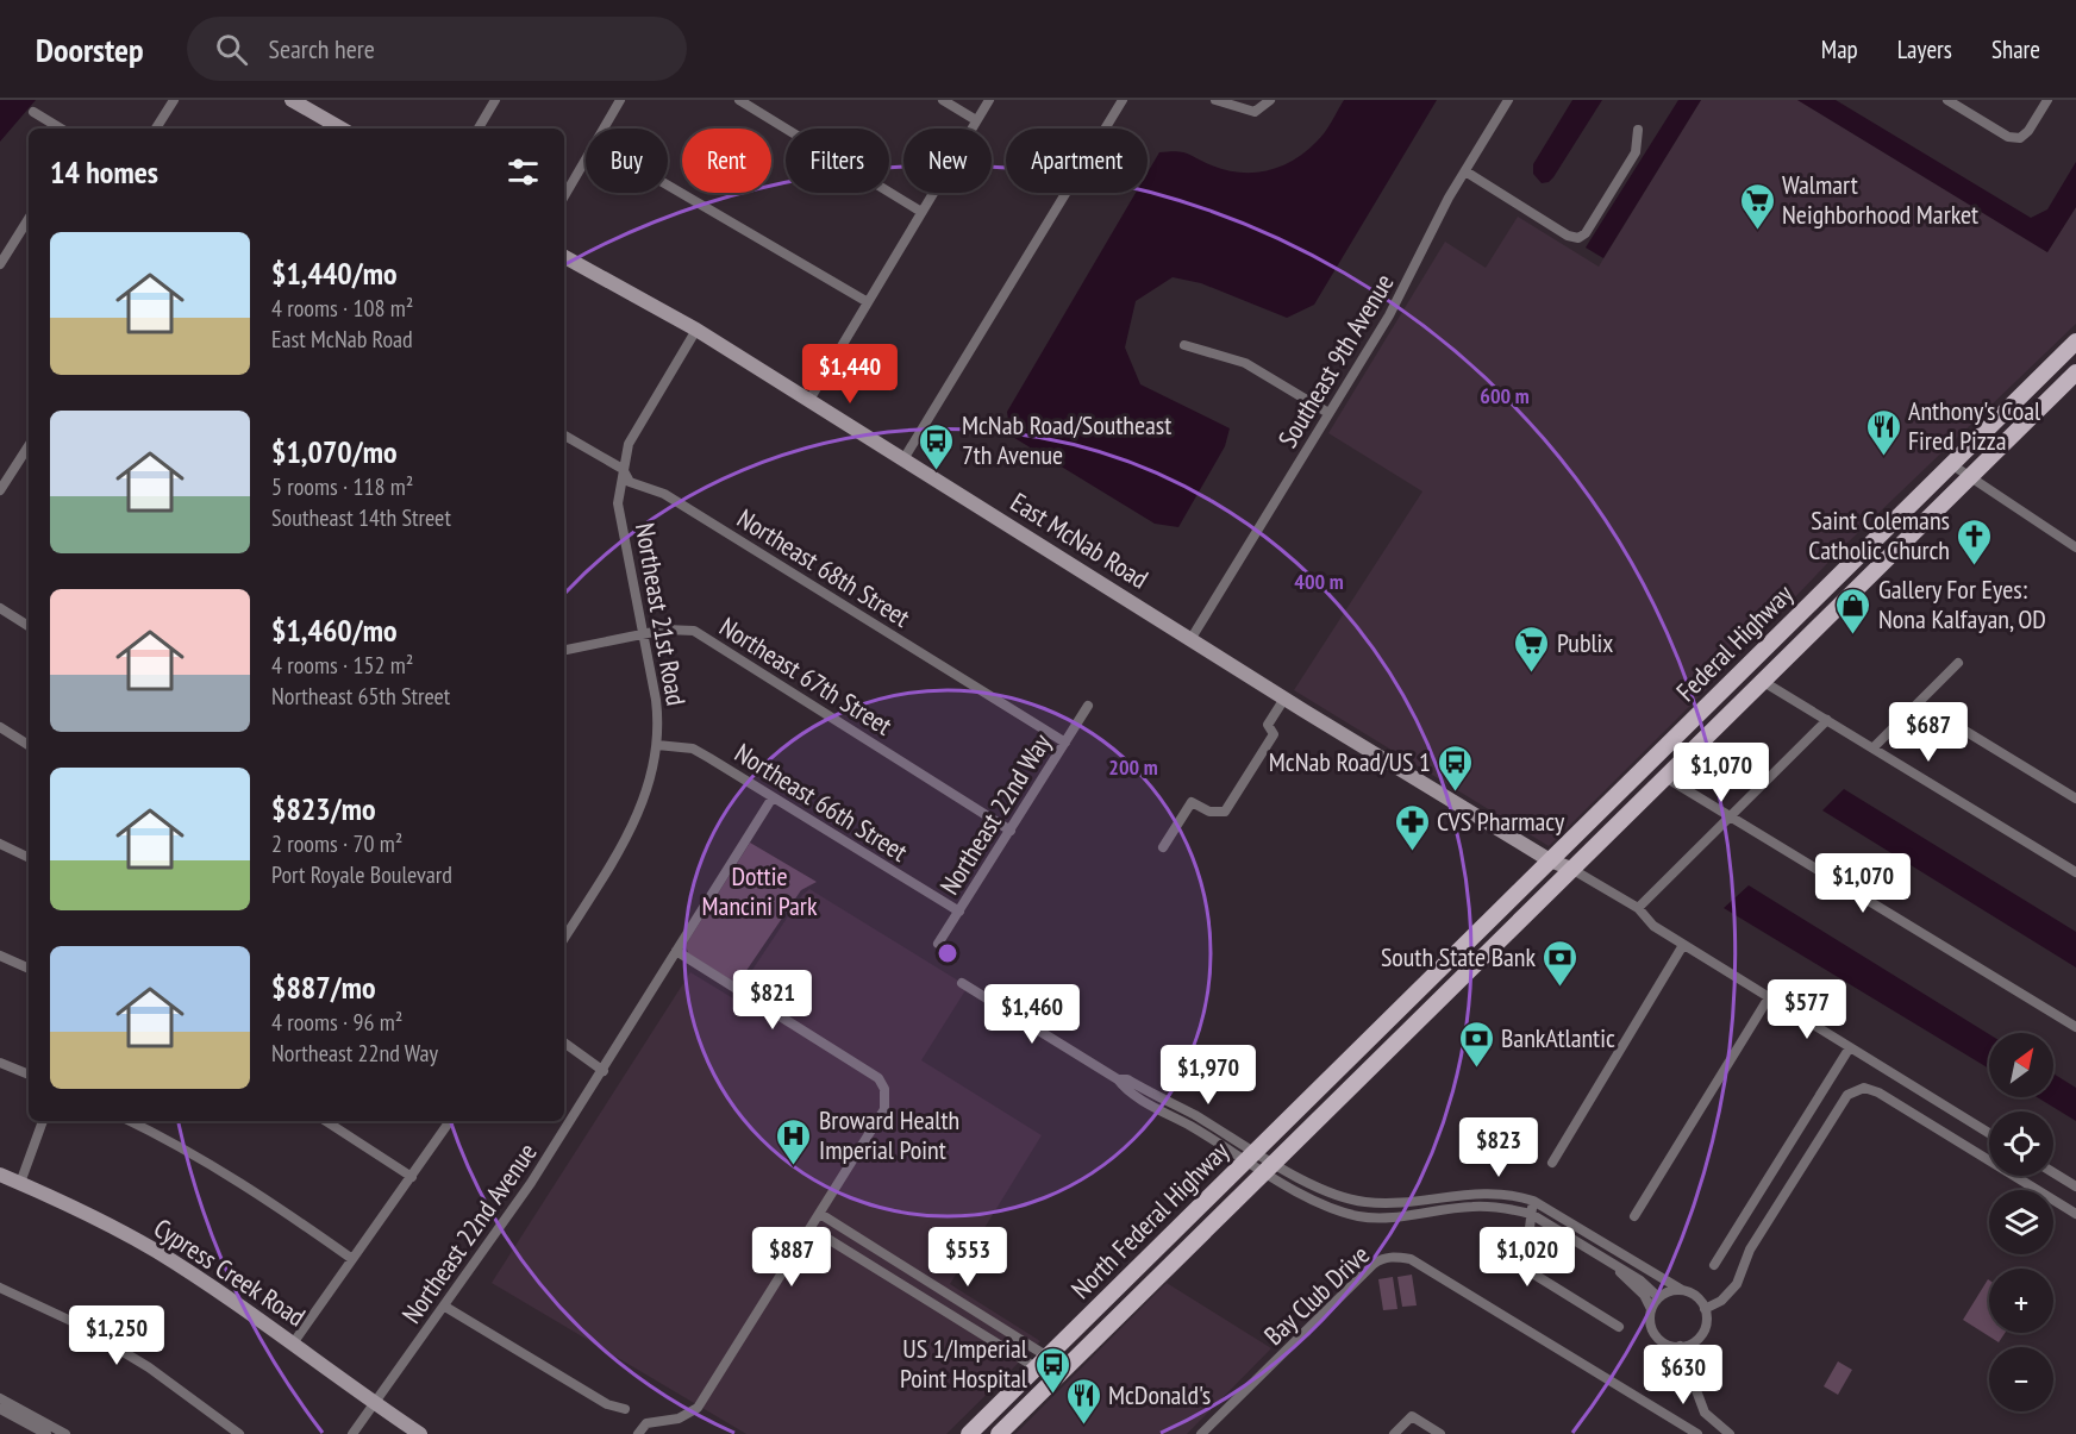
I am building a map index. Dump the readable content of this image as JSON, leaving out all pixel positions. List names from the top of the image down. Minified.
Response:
{"streets":{"main road":["Federal Highway","North Federal Highway"],"street":["Southeast 9th Avenue","East McNab Road","Northeast 68th Street","Northeast 21st Road","Northeast 67th Street","Northeast 66th Street","Northeast 22nd Way","Northeast 22nd Avenue","Cypress Creek Road","Bay Club Drive"]},"crossings":[["Southeast 9th Avenue","East McNab Road"],["East McNab Road","Northeast 21st Road"],["East McNab Road","Federal Highway"],["East McNab Road","North Federal Highway"],["Northeast 68th Street","Northeast 21st Road"],["Northeast 68th Street","Northeast 22nd Way"],["Northeast 21st Road","Northeast 67th Street"],["Northeast 21st Road","Northeast 66th Street"],["Federal Highway","North Federal Highway"],["Northeast 67th Street","Northeast 22nd Way"],["Northeast 66th Street","Northeast 22nd Way"],["Northeast 66th Street","Northeast 22nd Avenue"],["Northeast 22nd Avenue","Cypress Creek Road"]],"parks":["Dottie Mancini Park"],"places":{"supermarket":["Walmart Neighborhood Market","Publix"],"restaurant":["Anthony's Coal Fired Pizza","McDonald's"],"bus stop":["McNab Road/Southeast 7th Avenue","McNab Road/US 1","US 1/Imperial Point Hospital"],"church":["Saint Colemans Catholic Church"],"shop":["Gallery For Eyes: Nona Kalfayan, OD"],"pharmacy":["CVS Pharmacy"],"bank":["South State Bank","BankAtlantic"],"hospital":["Broward Health Imperial Point"]},"north":"top right","page":{"header":"Doorstep","search":"Search here","nav":["Map","Layers","Share"],"chip":["Buy","Rent","Filters","New","Apartment"],"heading":"14 homes","list":[{"name":"$1,440/mo","note":"4 rooms · 108 m² · East McNab Road"},{"name":"$1,070/mo","note":"5 rooms · 118 m² · Southeast 14th Street"},{"name":"$1,460/mo","note":"4 rooms · 152 m² · Northeast 65th Street"},{"name":"$823/mo","note":"2 rooms · 70 m² · Port Royale Boulevard"},{"name":"$887/mo","note":"4 rooms · 96 m² · Northeast 22nd Way"}],"price":["$1,440","$687","$1,070","$1,070","$821","$577","$1,460","$1,970","$823","$887","$553","$1,020","$1,250","$630"],"map_buttons":["+","−"]},"rings":["600 m","400 m","200 m"]}
